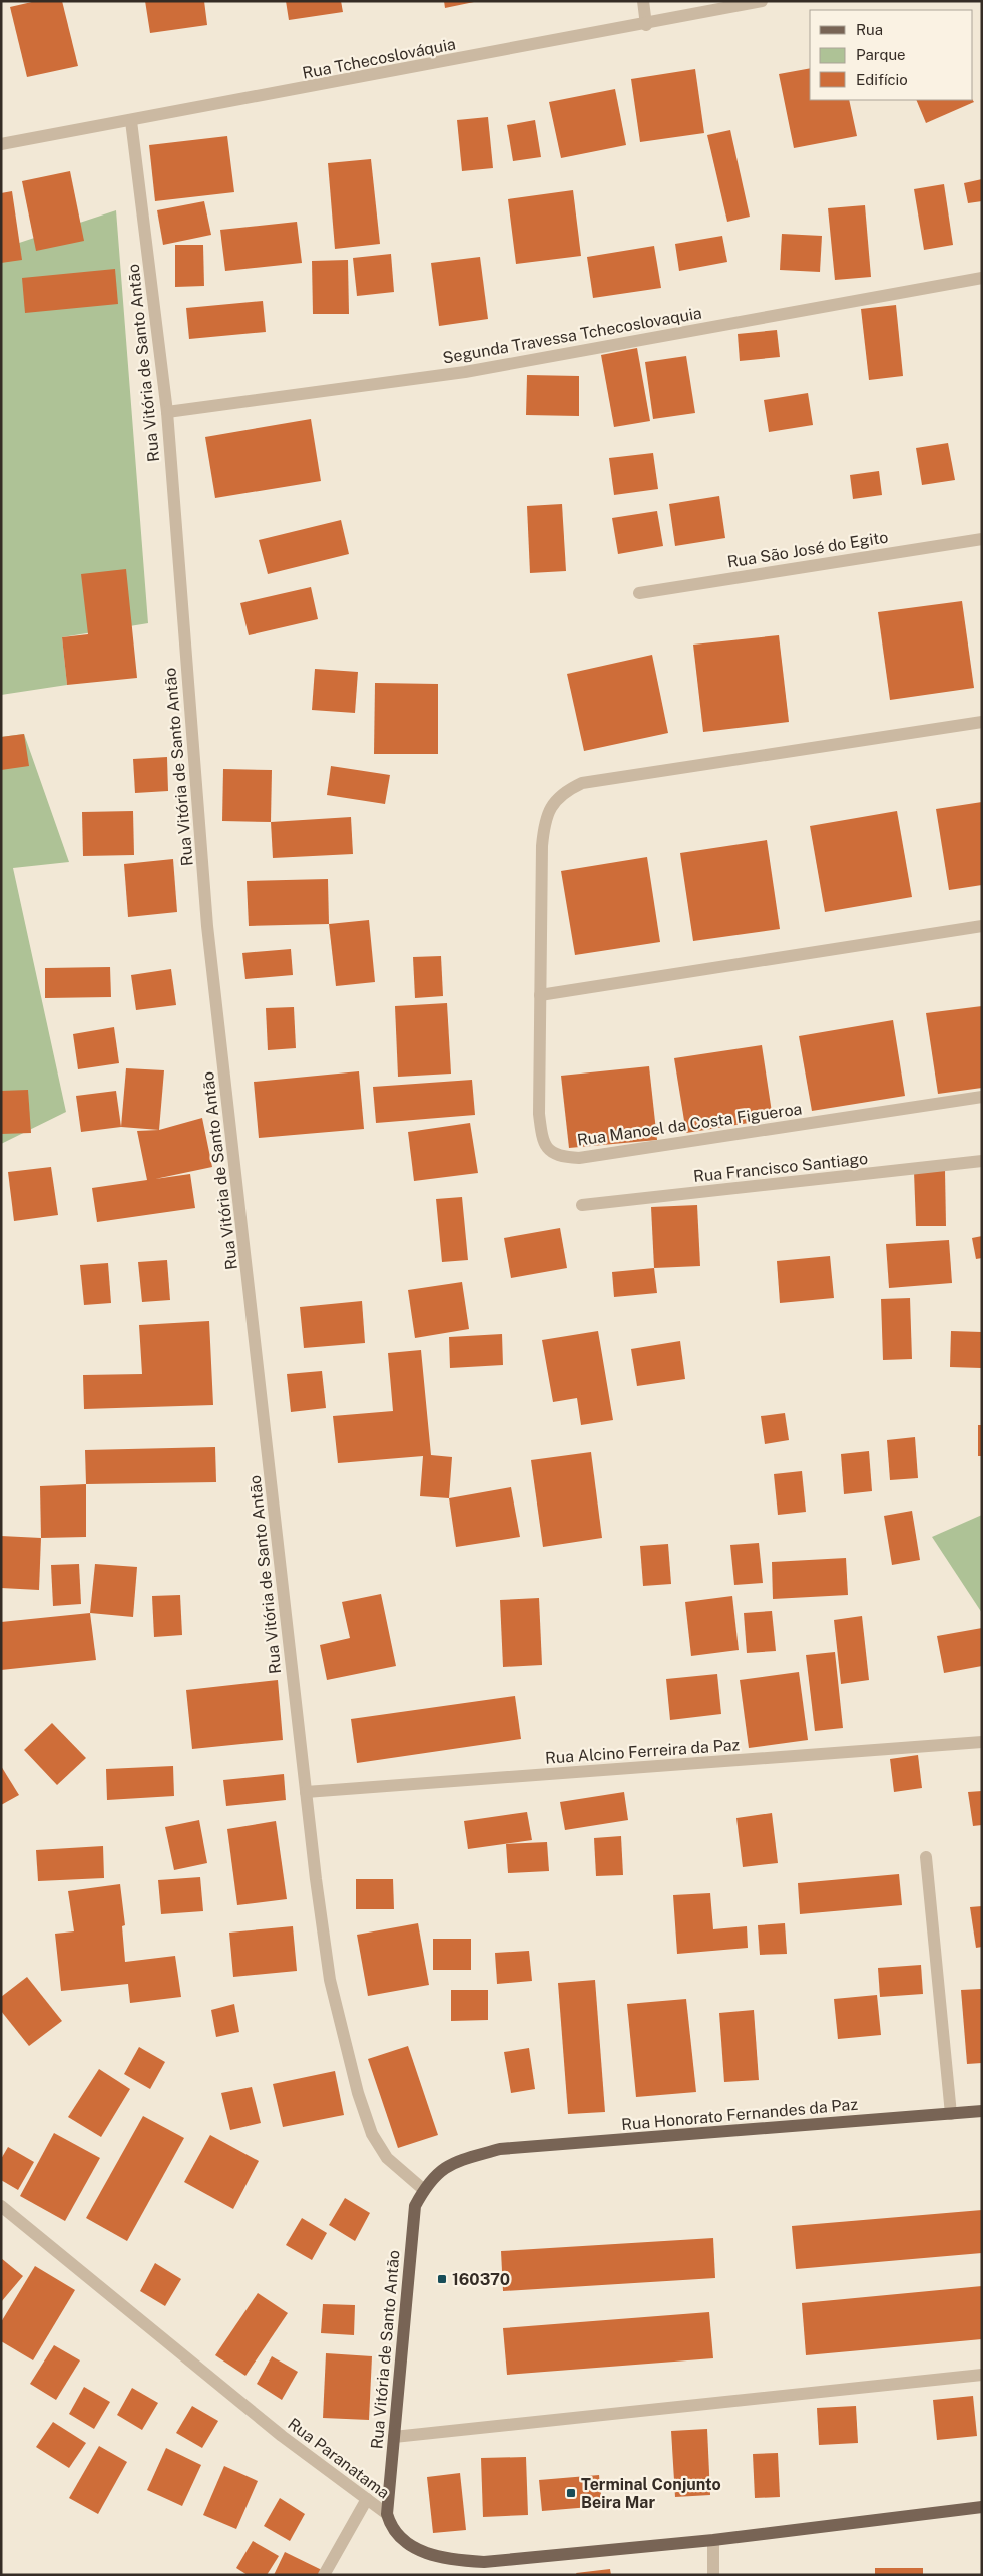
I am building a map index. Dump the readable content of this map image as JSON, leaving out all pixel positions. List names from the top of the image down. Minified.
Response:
{"streets":{"main road":["Rua Vitória de Santo Antão","Rua Honorato Fernandes da Paz","Rua Paranatama"],"street":["Rua Tchecoslováquia","Segunda Travessa Tchecoslovaquia","Rua São José do Egito","Rua Manoel da Costa Figueroa","Rua Francisco Santiago","Rua Alcino Ferreira da Paz"]},"crossings":[["Rua Tchecoslováquia","Rua Vitória de Santo Antão"],["Segunda Travessa Tchecoslovaquia","Rua Vitória de Santo Antão"],["Rua Vitória de Santo Antão","Rua Alcino Ferreira da Paz"],["Rua Vitória de Santo Antão","Rua Honorato Fernandes da Paz"],["Rua Vitória de Santo Antão","Rua Paranatama"]],"places":{"transit":["160370","Terminal Conjunto Beira Mar"]},"legend":["Rua","Parque","Edifício"]}
